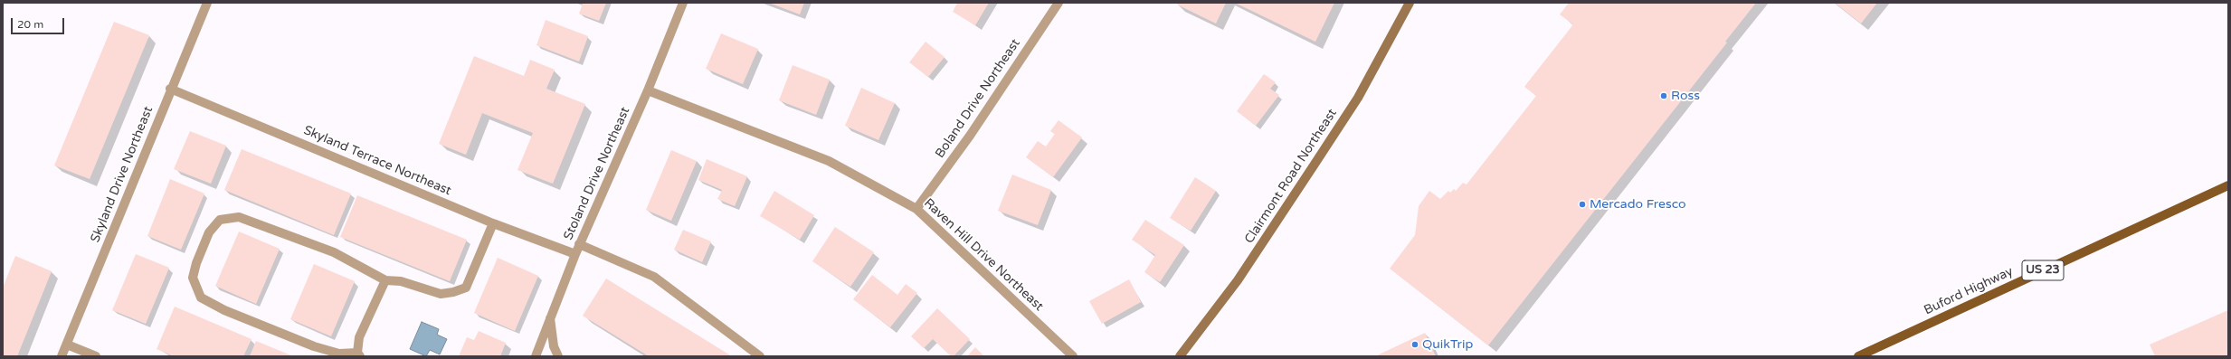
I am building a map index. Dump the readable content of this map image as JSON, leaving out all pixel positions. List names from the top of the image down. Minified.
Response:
{"streets":{"main road":["Clairmont Road Northeast","US 23","Buford Highway"],"street":["Boland Drive Northeast","Skyland Terrace Northeast","Stoland Drive Northeast","Skyland Drive Northeast","Raven Hill Drive Northeast"]},"crossings":[["Boland Drive Northeast","Raven Hill Drive Northeast"],["Skyland Terrace Northeast","Stoland Drive Northeast"],["Skyland Terrace Northeast","Skyland Drive Northeast"],["Stoland Drive Northeast","Raven Hill Drive Northeast"]],"places":["Ross","Mercado Fresco","QuikTrip"],"scale_bar":"20 m"}
